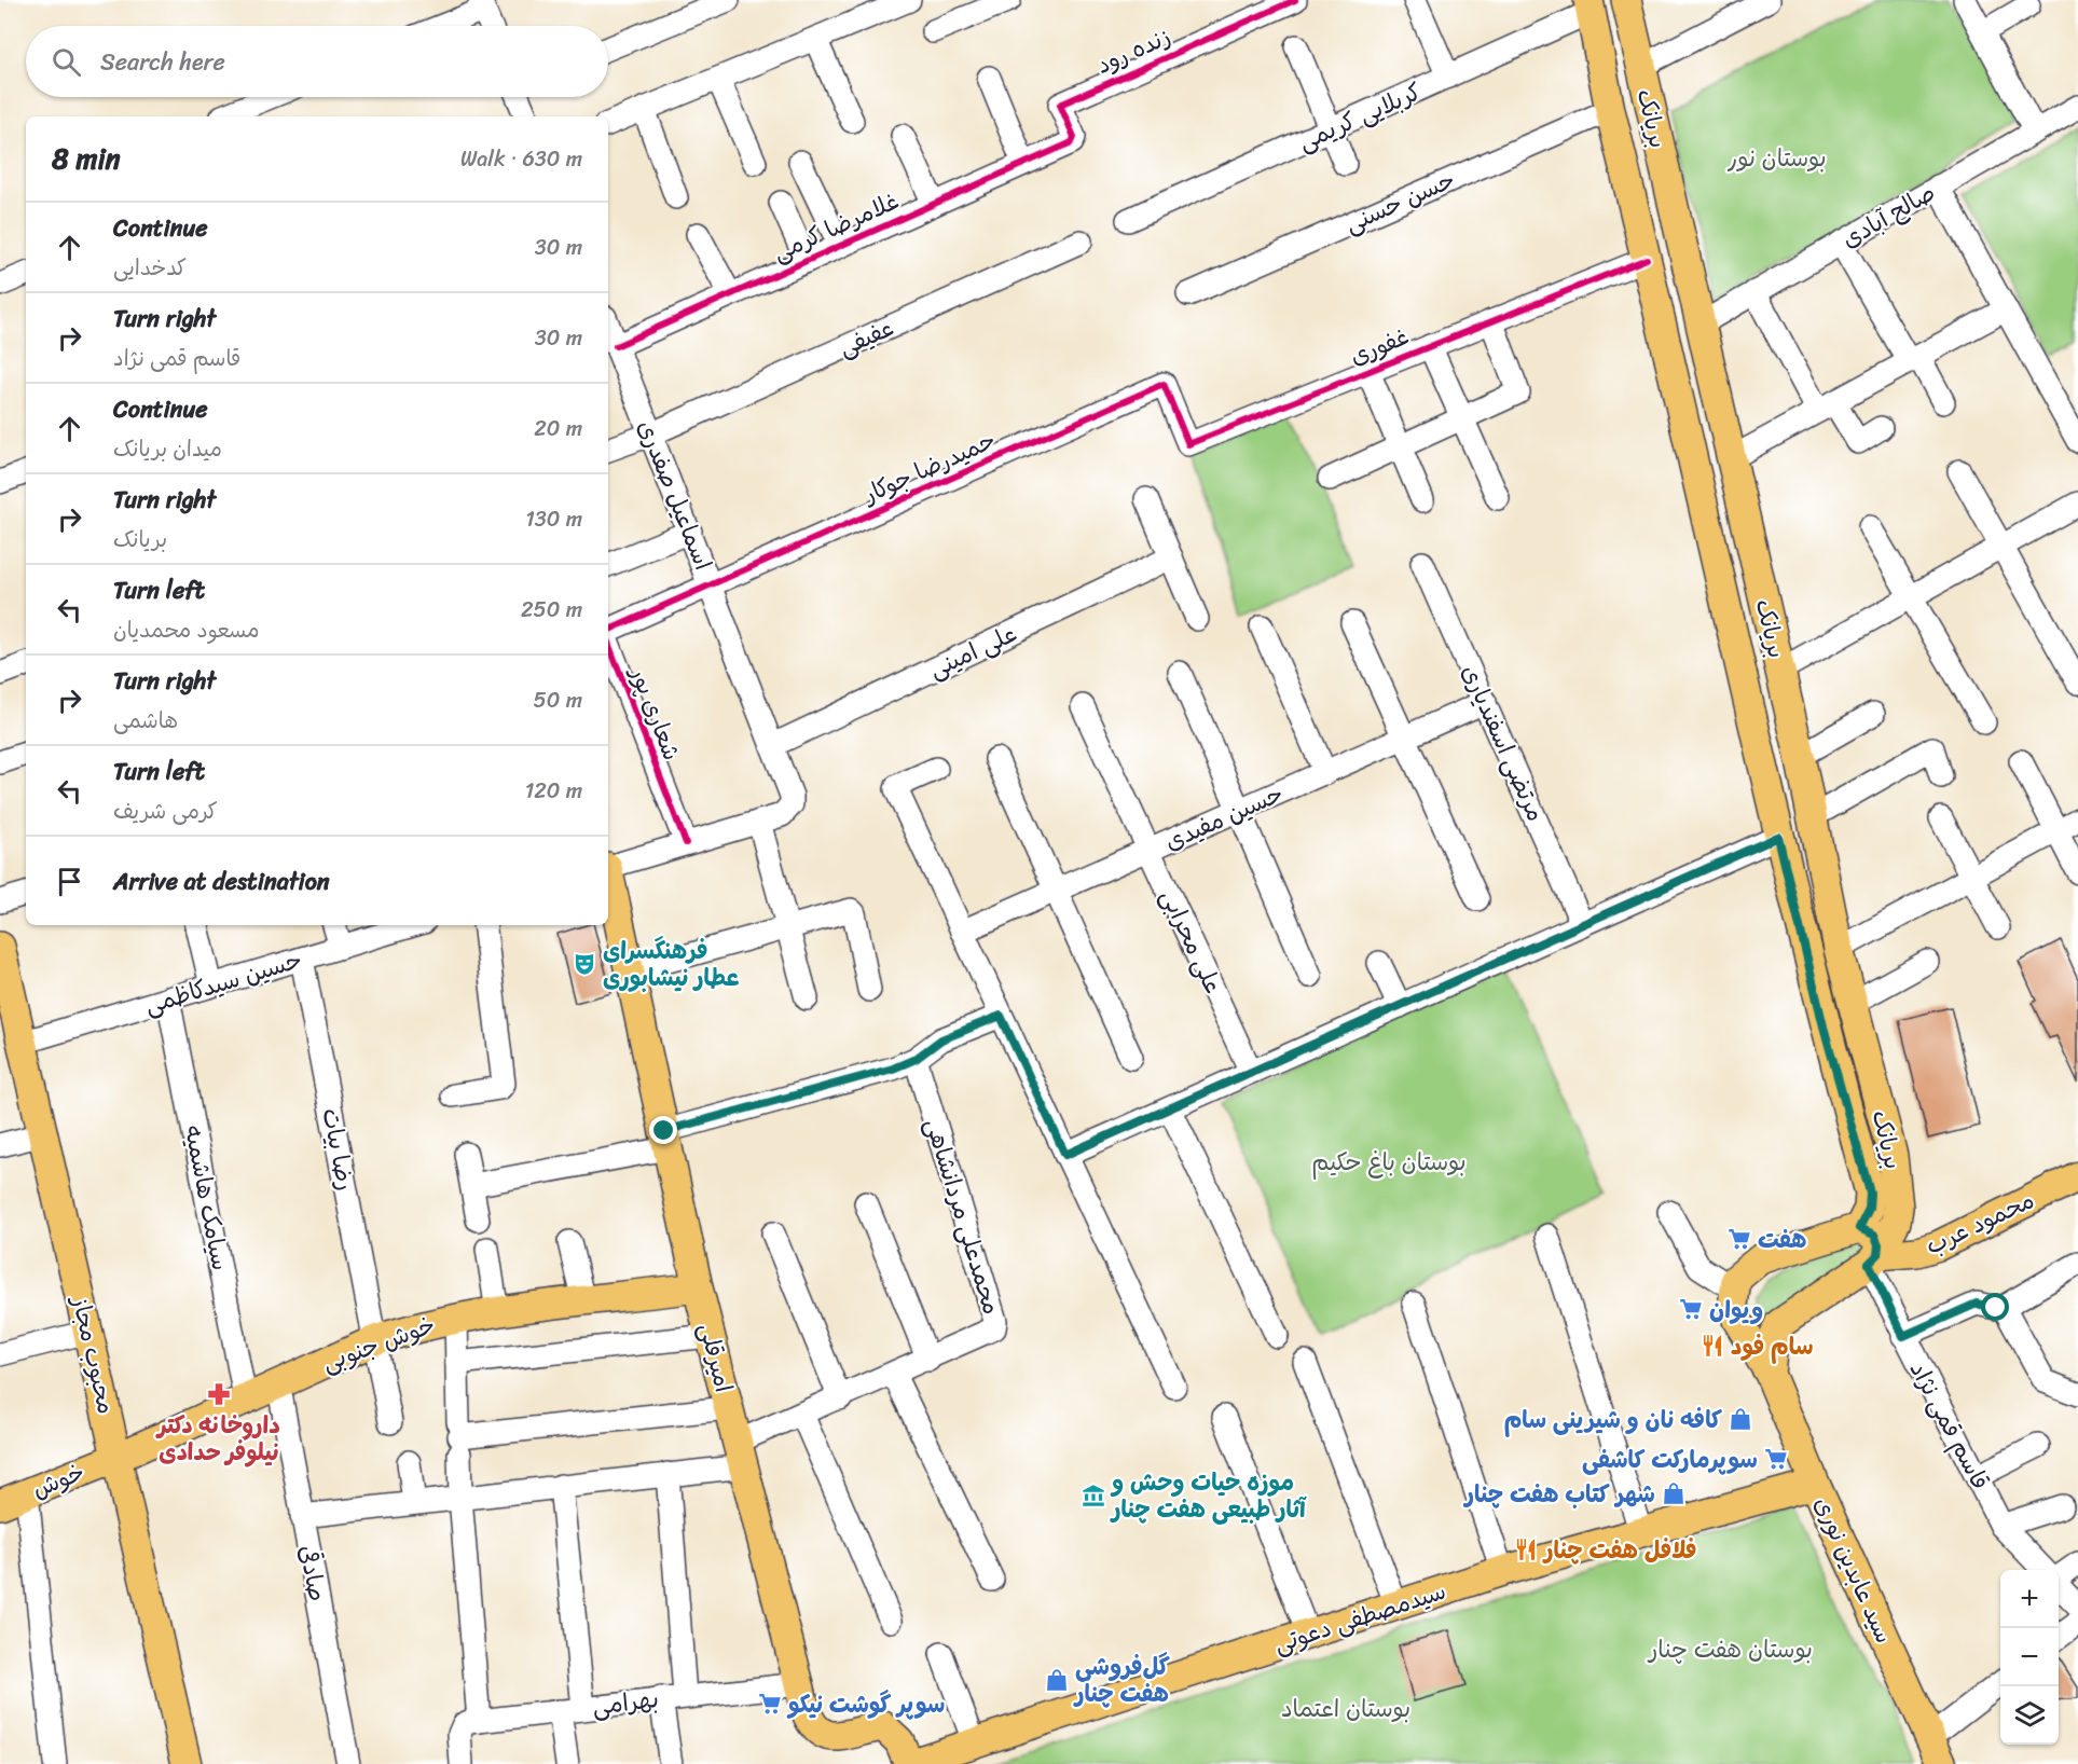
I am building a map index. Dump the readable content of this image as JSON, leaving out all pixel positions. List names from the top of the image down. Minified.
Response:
{"streets":{"main road":["بریانک","محمود عرب","خوش جنوبی","محبوب مجاز","امیرقلی","خوش","سید عابدین نوری","سیدمصطفی دعوتی"],"street":["زنده رود","کربلایی کریمی","حسن حسنی","صالح آبادی","غلامرضا کرمی","عفیفی","غفوری","حمیدرضا جوکار","اسماعیل صفدری","علی امینی","شعاری پور","مرتضی اسفندیاری","حسین مفیدی","علی محرابی","حسین سیدکاظمی","رضا بیات","سیامک هاشمیه","محمدعلی مردانشاهی","قاسم قمی نژاد","صادقی","بهرامی"]},"crossings":[["زنده رود","غلامرضا کرمی"],["کربلایی کریمی","بریانک"],["بریانک","حسن حسنی"],["بریانک","صالح آبادی"],["بریانک","غفوری"],["بریانک","محمود عرب"],["بریانک","قاسم قمی نژاد"],["غلامرضا کرمی","اسماعیل صفدری"],["عفیفی","اسماعیل صفدری"],["غفوری","حمیدرضا جوکار"],["حمیدرضا جوکار","اسماعیل صفدری"],["حمیدرضا جوکار","شعاری پور"],["اسماعیل صفدری","علی امینی"],["اسماعیل صفدری","شعاری پور"],["مرتضی اسفندیاری","حسین مفیدی"],["حسین مفیدی","علی محرابی"],["حسین سیدکاظمی","رضا بیات"],["حسین سیدکاظمی","سیامک هاشمیه"],["حسین سیدکاظمی","محبوب مجاز"],["رضا بیات","خوش جنوبی"],["سیامک هاشمیه","خوش جنوبی"],["محمدعلی مردانشاهی","امیرقلی"],["محمود عرب","قاسم قمی نژاد"],["خوش جنوبی","محبوب مجاز"],["خوش جنوبی","امیرقلی"],["خوش جنوبی","خوش"],["خوش جنوبی","صادقی"],["محبوب مجاز","خوش"],["امیرقلی","سیدمصطفی دعوتی"],["امیرقلی","بهرامی"],["سید عابدین نوری","سیدمصطفی دعوتی"]],"parks":["بوستان نور","بوستان باغ حکیم","بوستان هفت چنار","بوستان اعتماد"],"places":{"theatre":["فرهنگسرای عطار نیشابوری"],"supermarket":["هفت","ویوان","سوپرمارکت کاشفی","سوپر گوشت نیکو"],"restaurant":["سام فود","فلافل هفت چنار"],"pharmacy":["داروخانه دکتر نیلوفر حدادی"],"shop":["کافه نان و شیرینی سام","شهر کتاب هفت چنار","گل‌فروشی هفت چنار"],"museum":["موزه حیات وحش و آثار طبیعی هفت چنار"]},"page":{"search":"Search here","heading":["8 min","Walk · 630 m"],"list":[["Continue","کدخدایی","30 m"],["Turn right","قاسم قمی نژاد","30 m"],["Continue","میدان بریانک","20 m"],["Turn right","بریانک","130 m"],["Turn left","مسعود محمدیان","250 m"],["Turn right","هاشمی","50 m"],["Turn left","کرمی شریف","120 m"],"Arrive at destination"],"map_buttons":["+","−"]}}
